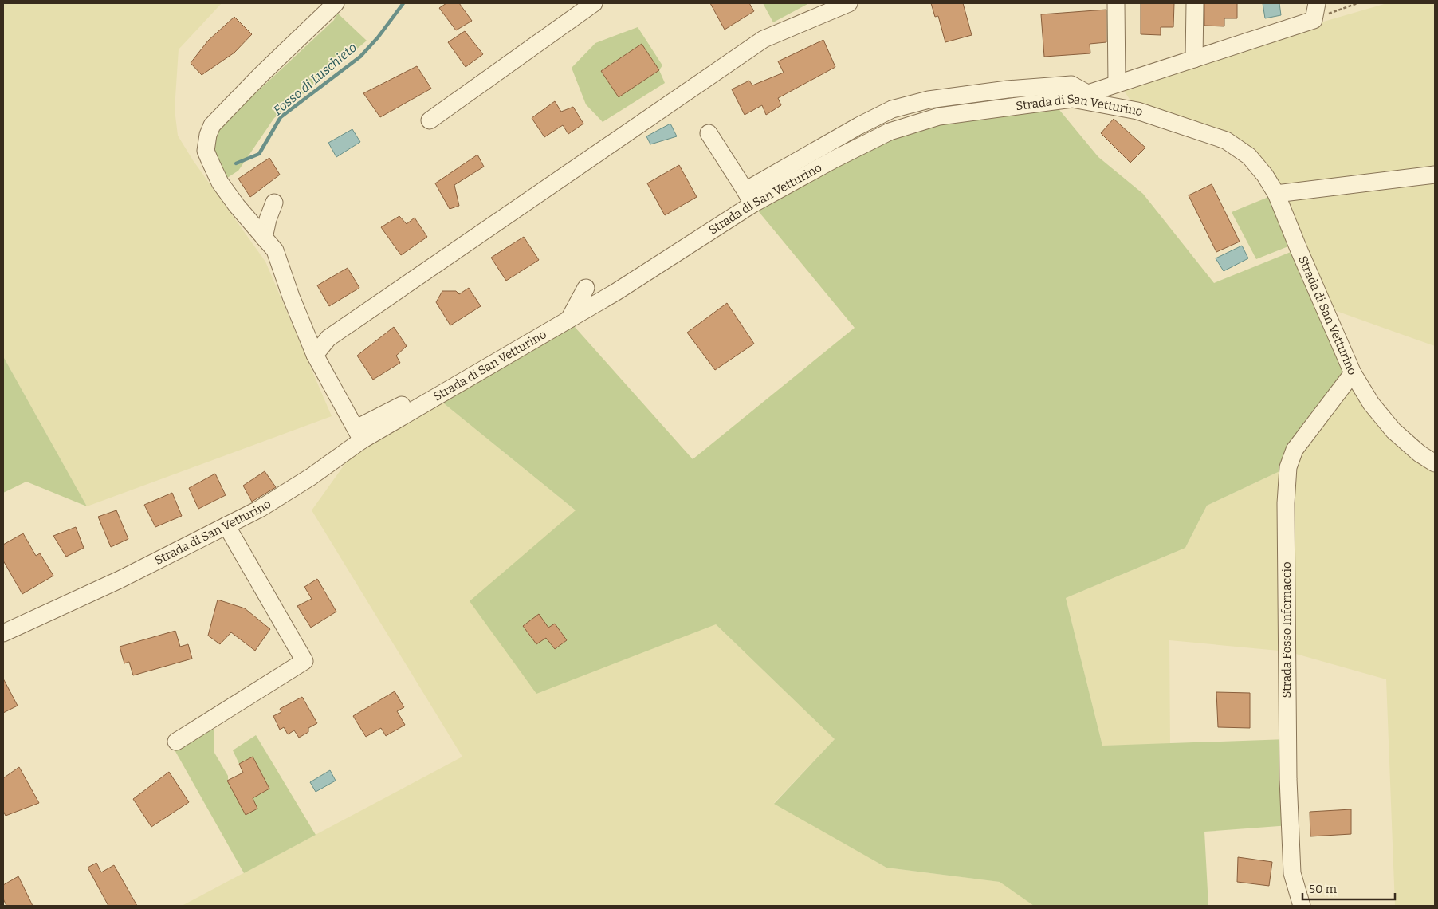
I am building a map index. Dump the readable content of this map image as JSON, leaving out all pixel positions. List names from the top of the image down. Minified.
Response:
{"streets":{"street":["Strada di San Vetturino","Strada Fosso Infernaccio"]},"crossings":[["Strada di San Vetturino","Strada Fosso Infernaccio"]],"water":["Fosso di Luschieto"],"scale_bar":"50 m"}
